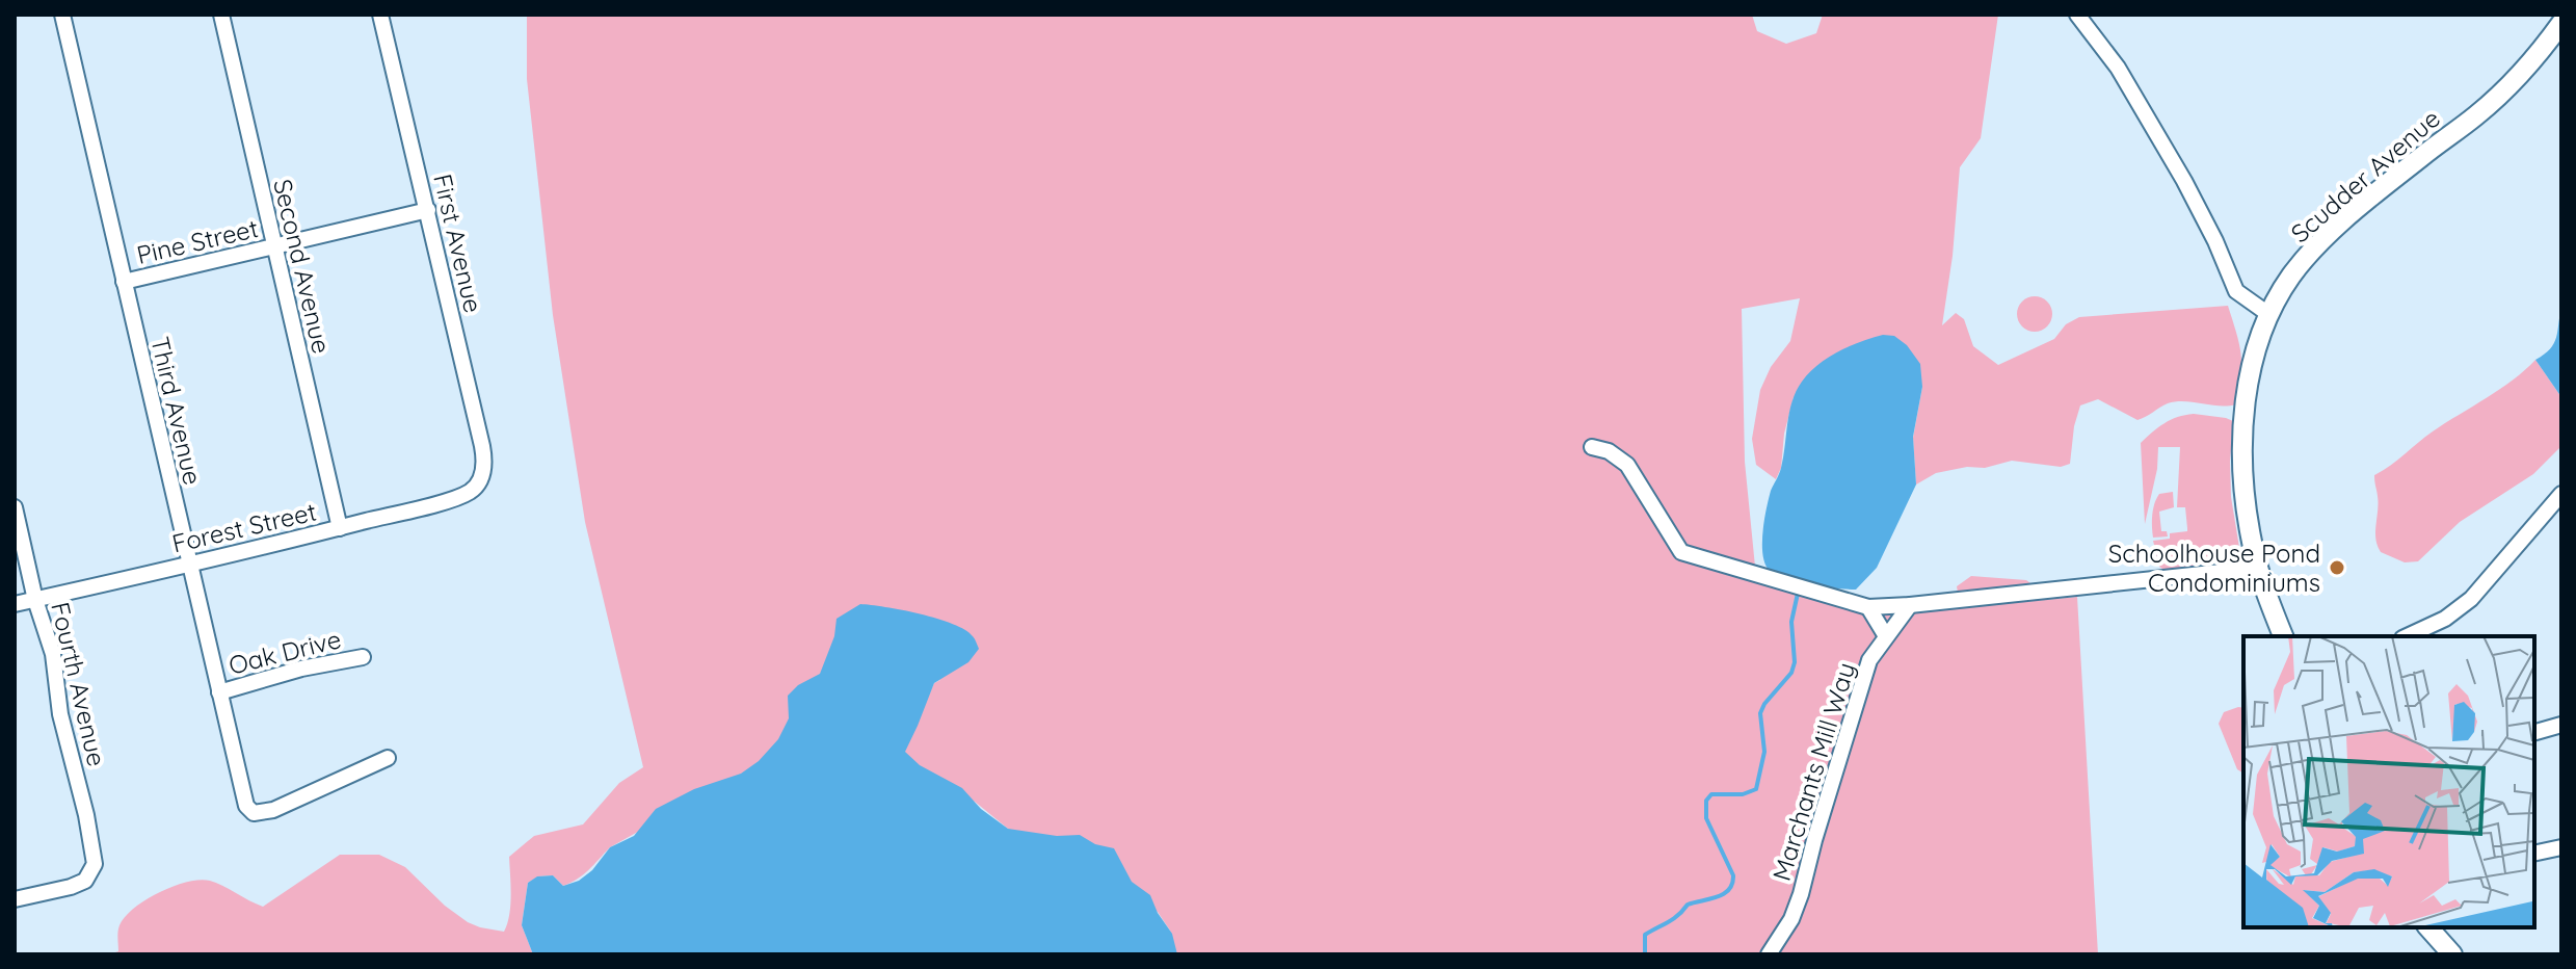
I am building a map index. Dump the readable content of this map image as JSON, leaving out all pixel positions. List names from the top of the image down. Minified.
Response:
{"streets":{"street":["Scudder Avenue","Pine Street","First Avenue","Second Avenue","Third Avenue","Forest Street","Oak Drive","Fourth Avenue","Marchants Mill Way"]},"crossings":[["Pine Street","First Avenue"],["Pine Street","Second Avenue"],["Pine Street","Third Avenue"],["First Avenue","Forest Street"],["Second Avenue","Forest Street"],["Third Avenue","Forest Street"],["Third Avenue","Oak Drive"],["Forest Street","Fourth Avenue"]],"places":["Schoolhouse Pond Condominiums"]}
